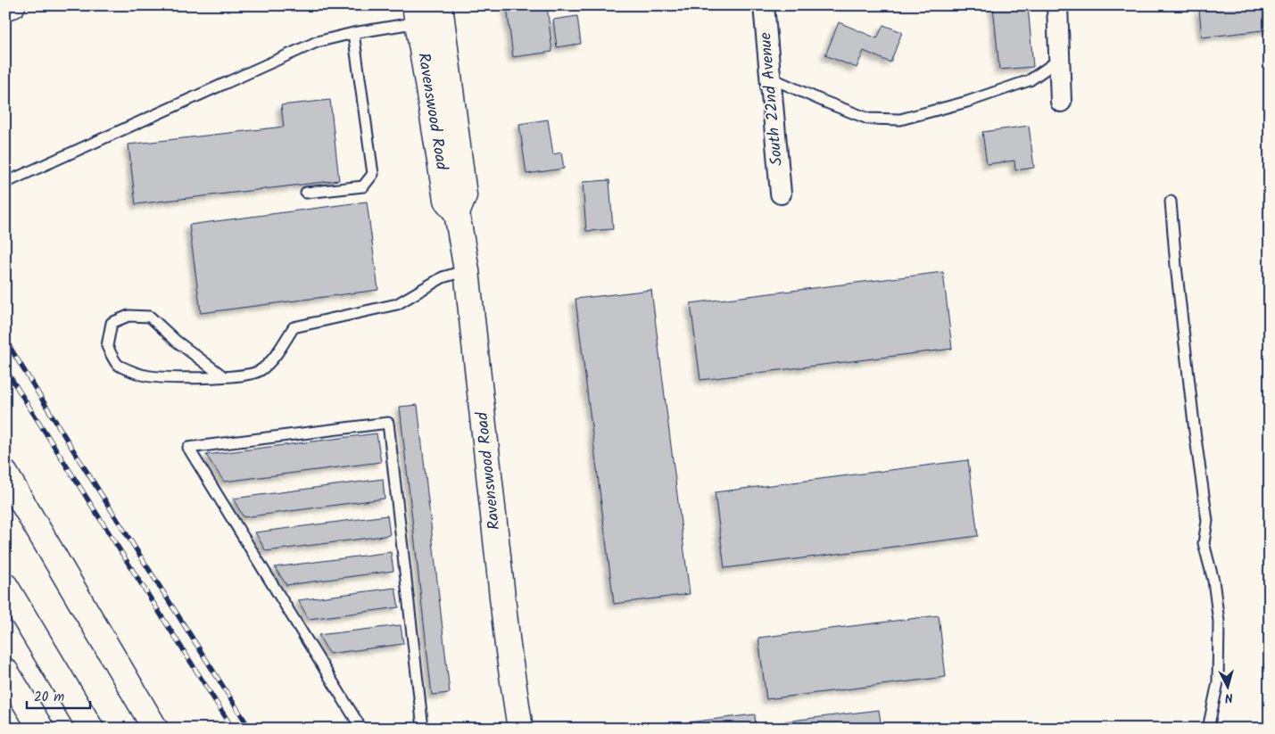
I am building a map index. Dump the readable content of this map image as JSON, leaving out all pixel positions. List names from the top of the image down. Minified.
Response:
{"streets":{"main road":["Ravenswood Road"],"street":["South 22nd Avenue"]},"scale_bar":"20 m","north":"bottom"}
